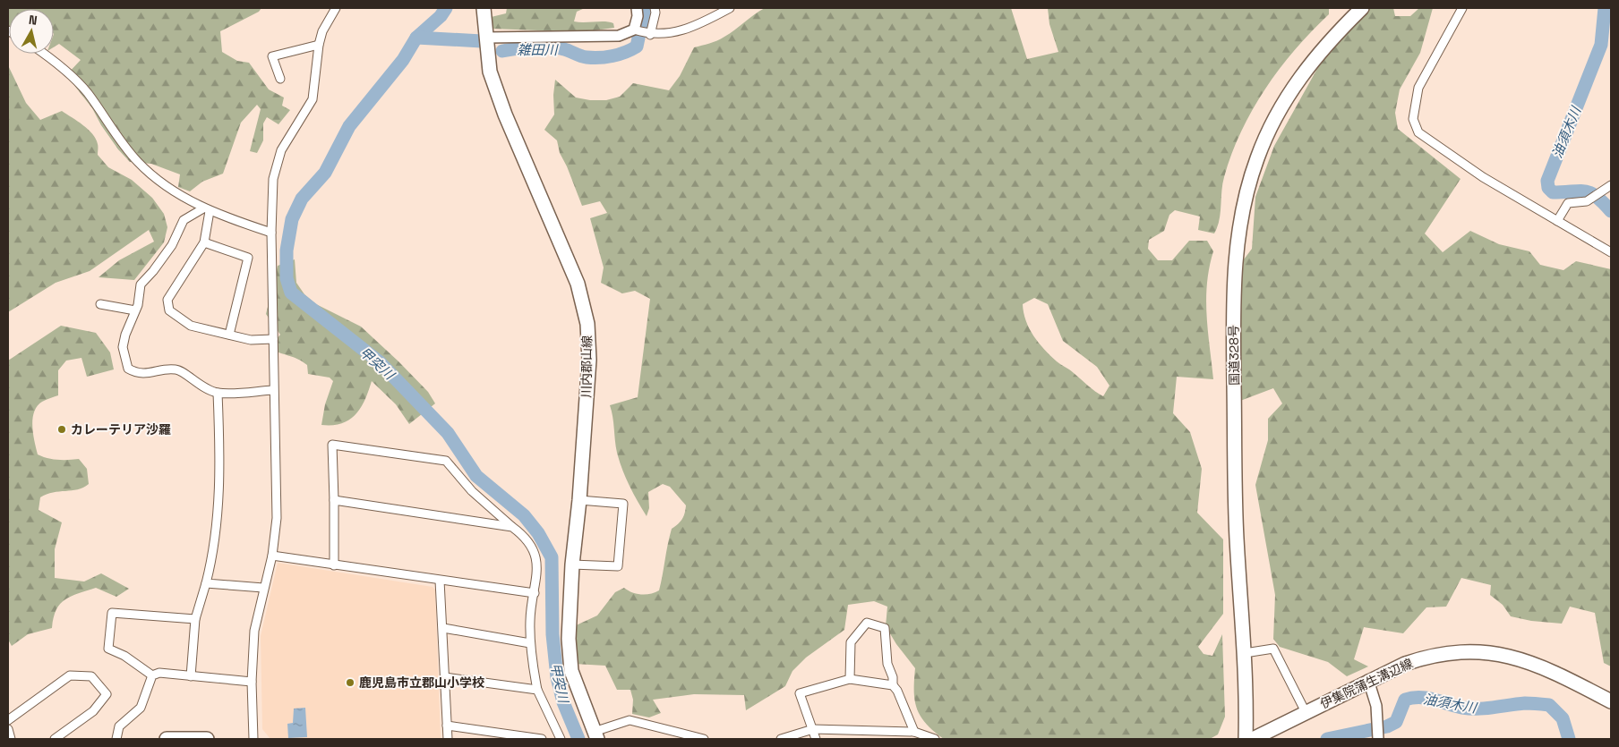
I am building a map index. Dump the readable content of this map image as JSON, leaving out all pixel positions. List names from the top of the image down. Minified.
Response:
{"streets":{"main road":["国道328号","川内郡山線","伊集院蒲生溝辺線"]},"water":["雑田川","油須木川","甲突川"],"places":["カレーテリア沙羅","鹿児島市立郡山小学校"],"north":"top"}
